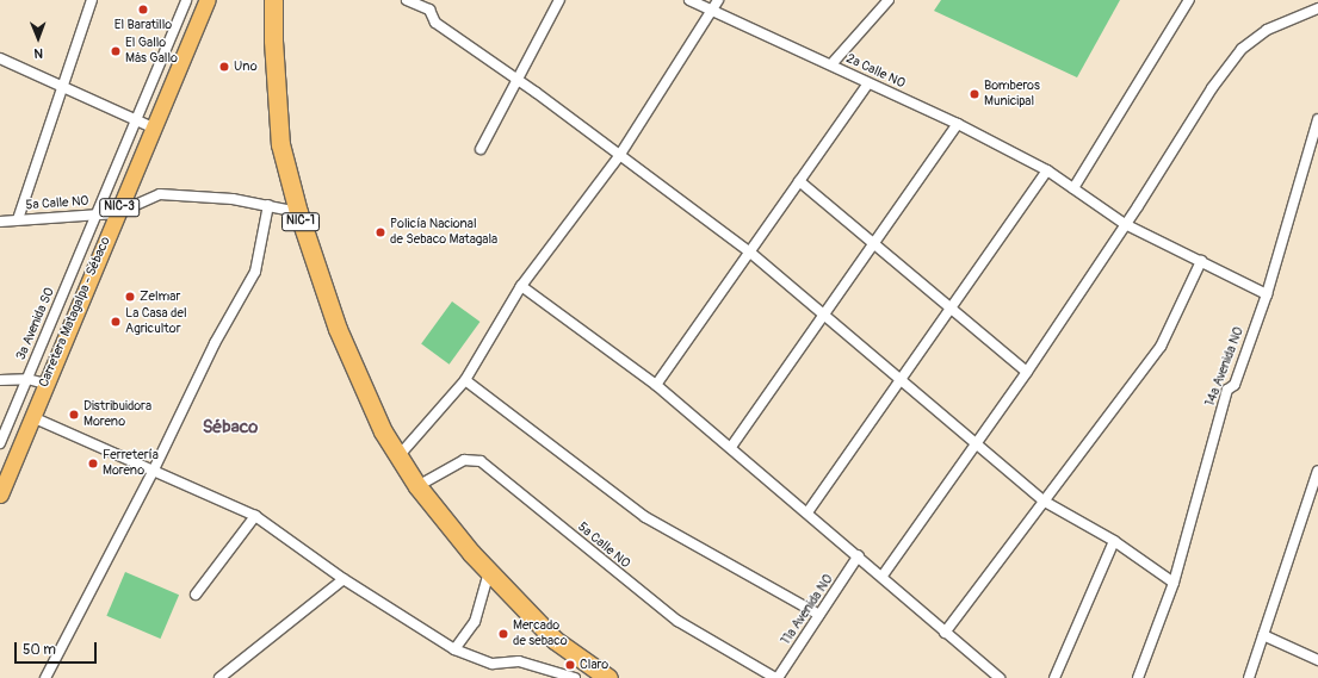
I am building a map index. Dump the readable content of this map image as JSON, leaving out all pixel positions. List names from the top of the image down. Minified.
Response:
{"streets":{"highway":["NIC-1"],"main road":["NIC-3","Carretera Matagalpa - Sébaco"],"street":["2a Calle NO","5a Calle NO","3a Avenida SO","14a Avenida NO","11a Avenida NO"]},"crossings":[["2a Calle NO","14a Avenida NO"],["5a Calle NO","NIC-1"],["5a Calle NO","Carretera Matagalpa - Sébaco"],["5a Calle NO","3a Avenida SO"],["5a Calle NO","11a Avenida NO"]],"districts":["Sébaco"],"places":["El Baratillo","El Gallo Más Gallo","Uno","Bomberos Municipal","Policía Nacional de Sebaco Matagala","Zelmar","La Casa del Agricultor","Distribuidora Moreno","Ferretería Moreno","Mercado de sebaco","Claro"],"scale_bar":"50 m","north":"bottom"}
